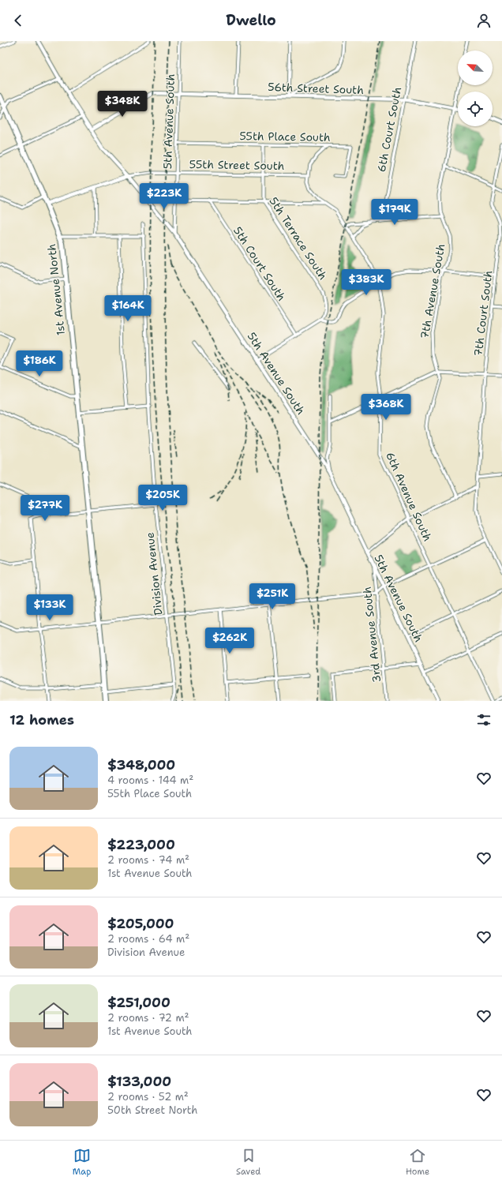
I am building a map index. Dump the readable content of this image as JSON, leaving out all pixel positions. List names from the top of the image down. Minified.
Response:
{"streets":{"main road":["1st Avenue North"],"street":["56th Street South","5th Avenue South","6th Court South","55th Place South","55th Street South","5th Terrace South","5th Court South","7th Avenue South","7th Court South","6th Avenue South","Division Avenue","3rd Avenue South"]},"crossings":[["56th Street South","5th Avenue South"],["56th Street South","6th Court South"],["56th Street South","7th Avenue South"],["5th Avenue South","55th Place South"],["5th Avenue South","55th Street South"],["5th Avenue South","3rd Avenue South"],["55th Place South","5th Terrace South"],["55th Street South","5th Terrace South"],["55th Street South","6th Avenue South"]],"north":"top left","page":{"header":"Dwello","price":["$348K","$223K","$179K","$383K","$164K","$186K","$368K","$205K","$277K","$251K","$133K","$262K"],"heading":"12 homes","list":[{"name":"$348,000","note":"4 rooms · 144 m² · 55th Place South"},{"name":"$223,000","note":"2 rooms · 74 m² · 1st Avenue South"},{"name":"$205,000","note":"2 rooms · 64 m² · Division Avenue"},{"name":"$251,000","note":"2 rooms · 72 m² · 1st Avenue South"},{"name":"$133,000","note":"2 rooms · 52 m² · 50th Street North"}],"tabs":["Map","Saved","Home"]}}
